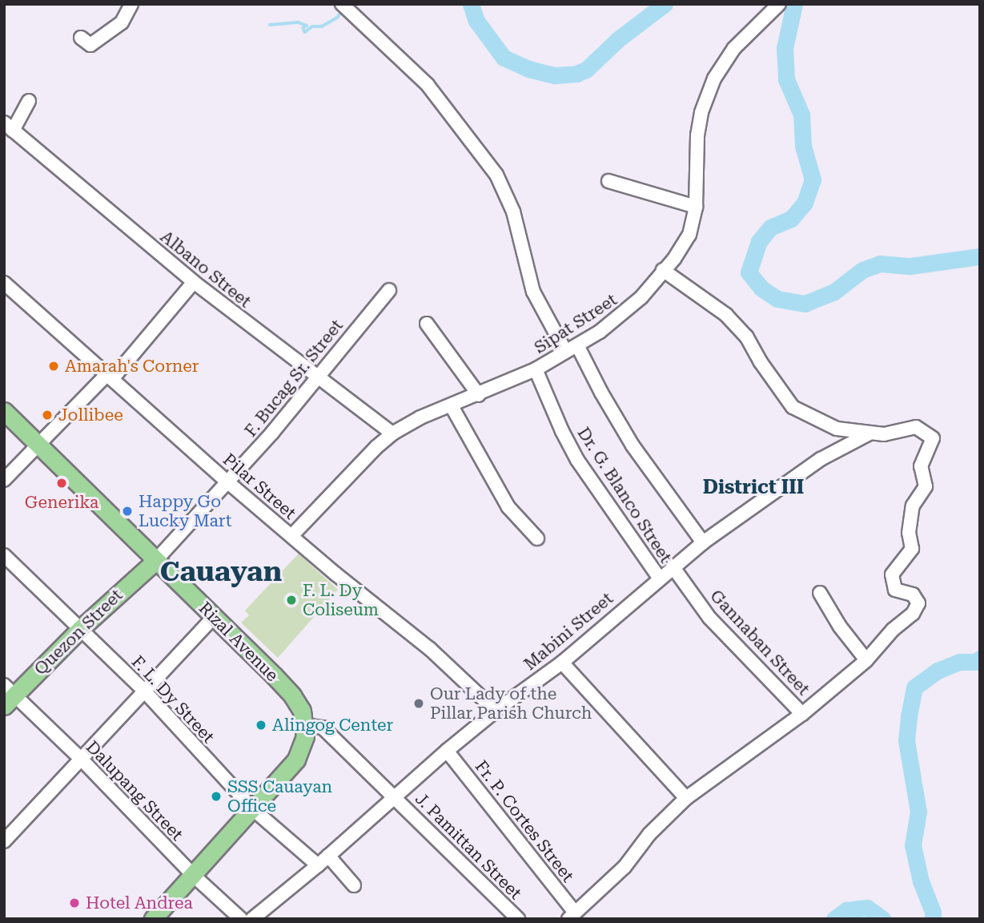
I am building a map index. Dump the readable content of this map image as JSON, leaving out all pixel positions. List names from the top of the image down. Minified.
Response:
{"streets":{"main road":["Quezon Street","Rizal Avenue"],"street":["Albano Street","Sipat Street","F. Bucag Sr. Street","Pilar Street","Dr. G. Blanco Street","Mabini Street","Gannaban Street","F. L. Dy Street","Dalupang Street","Fr. P. Cortes Street","J. Pamittan Street"]},"crossings":[["Albano Street","Sipat Street"],["Albano Street","F. Bucag Sr. Street"],["Sipat Street","Pilar Street"],["Sipat Street","Dr. G. Blanco Street"],["F. Bucag Sr. Street","Pilar Street"],["F. Bucag Sr. Street","Quezon Street"],["F. Bucag Sr. Street","Rizal Avenue"],["Pilar Street","Mabini Street"],["Dr. G. Blanco Street","Mabini Street"],["Mabini Street","Gannaban Street"],["Mabini Street","F. L. Dy Street"],["Mabini Street","Fr. P. Cortes Street"],["Mabini Street","J. Pamittan Street"],["Quezon Street","Rizal Avenue"],["Quezon Street","F. L. Dy Street"],["Quezon Street","Dalupang Street"]],"districts":["District III","Cauayan"],"places":["Amarah's Corner","Jollibee","Generika","Happy Go Lucky Mart","F. L. Dy Coliseum","Our Lady of the Pillar Parish Church","Alingog Center","SSS Cauayan Office","Hotel Andrea"]}
